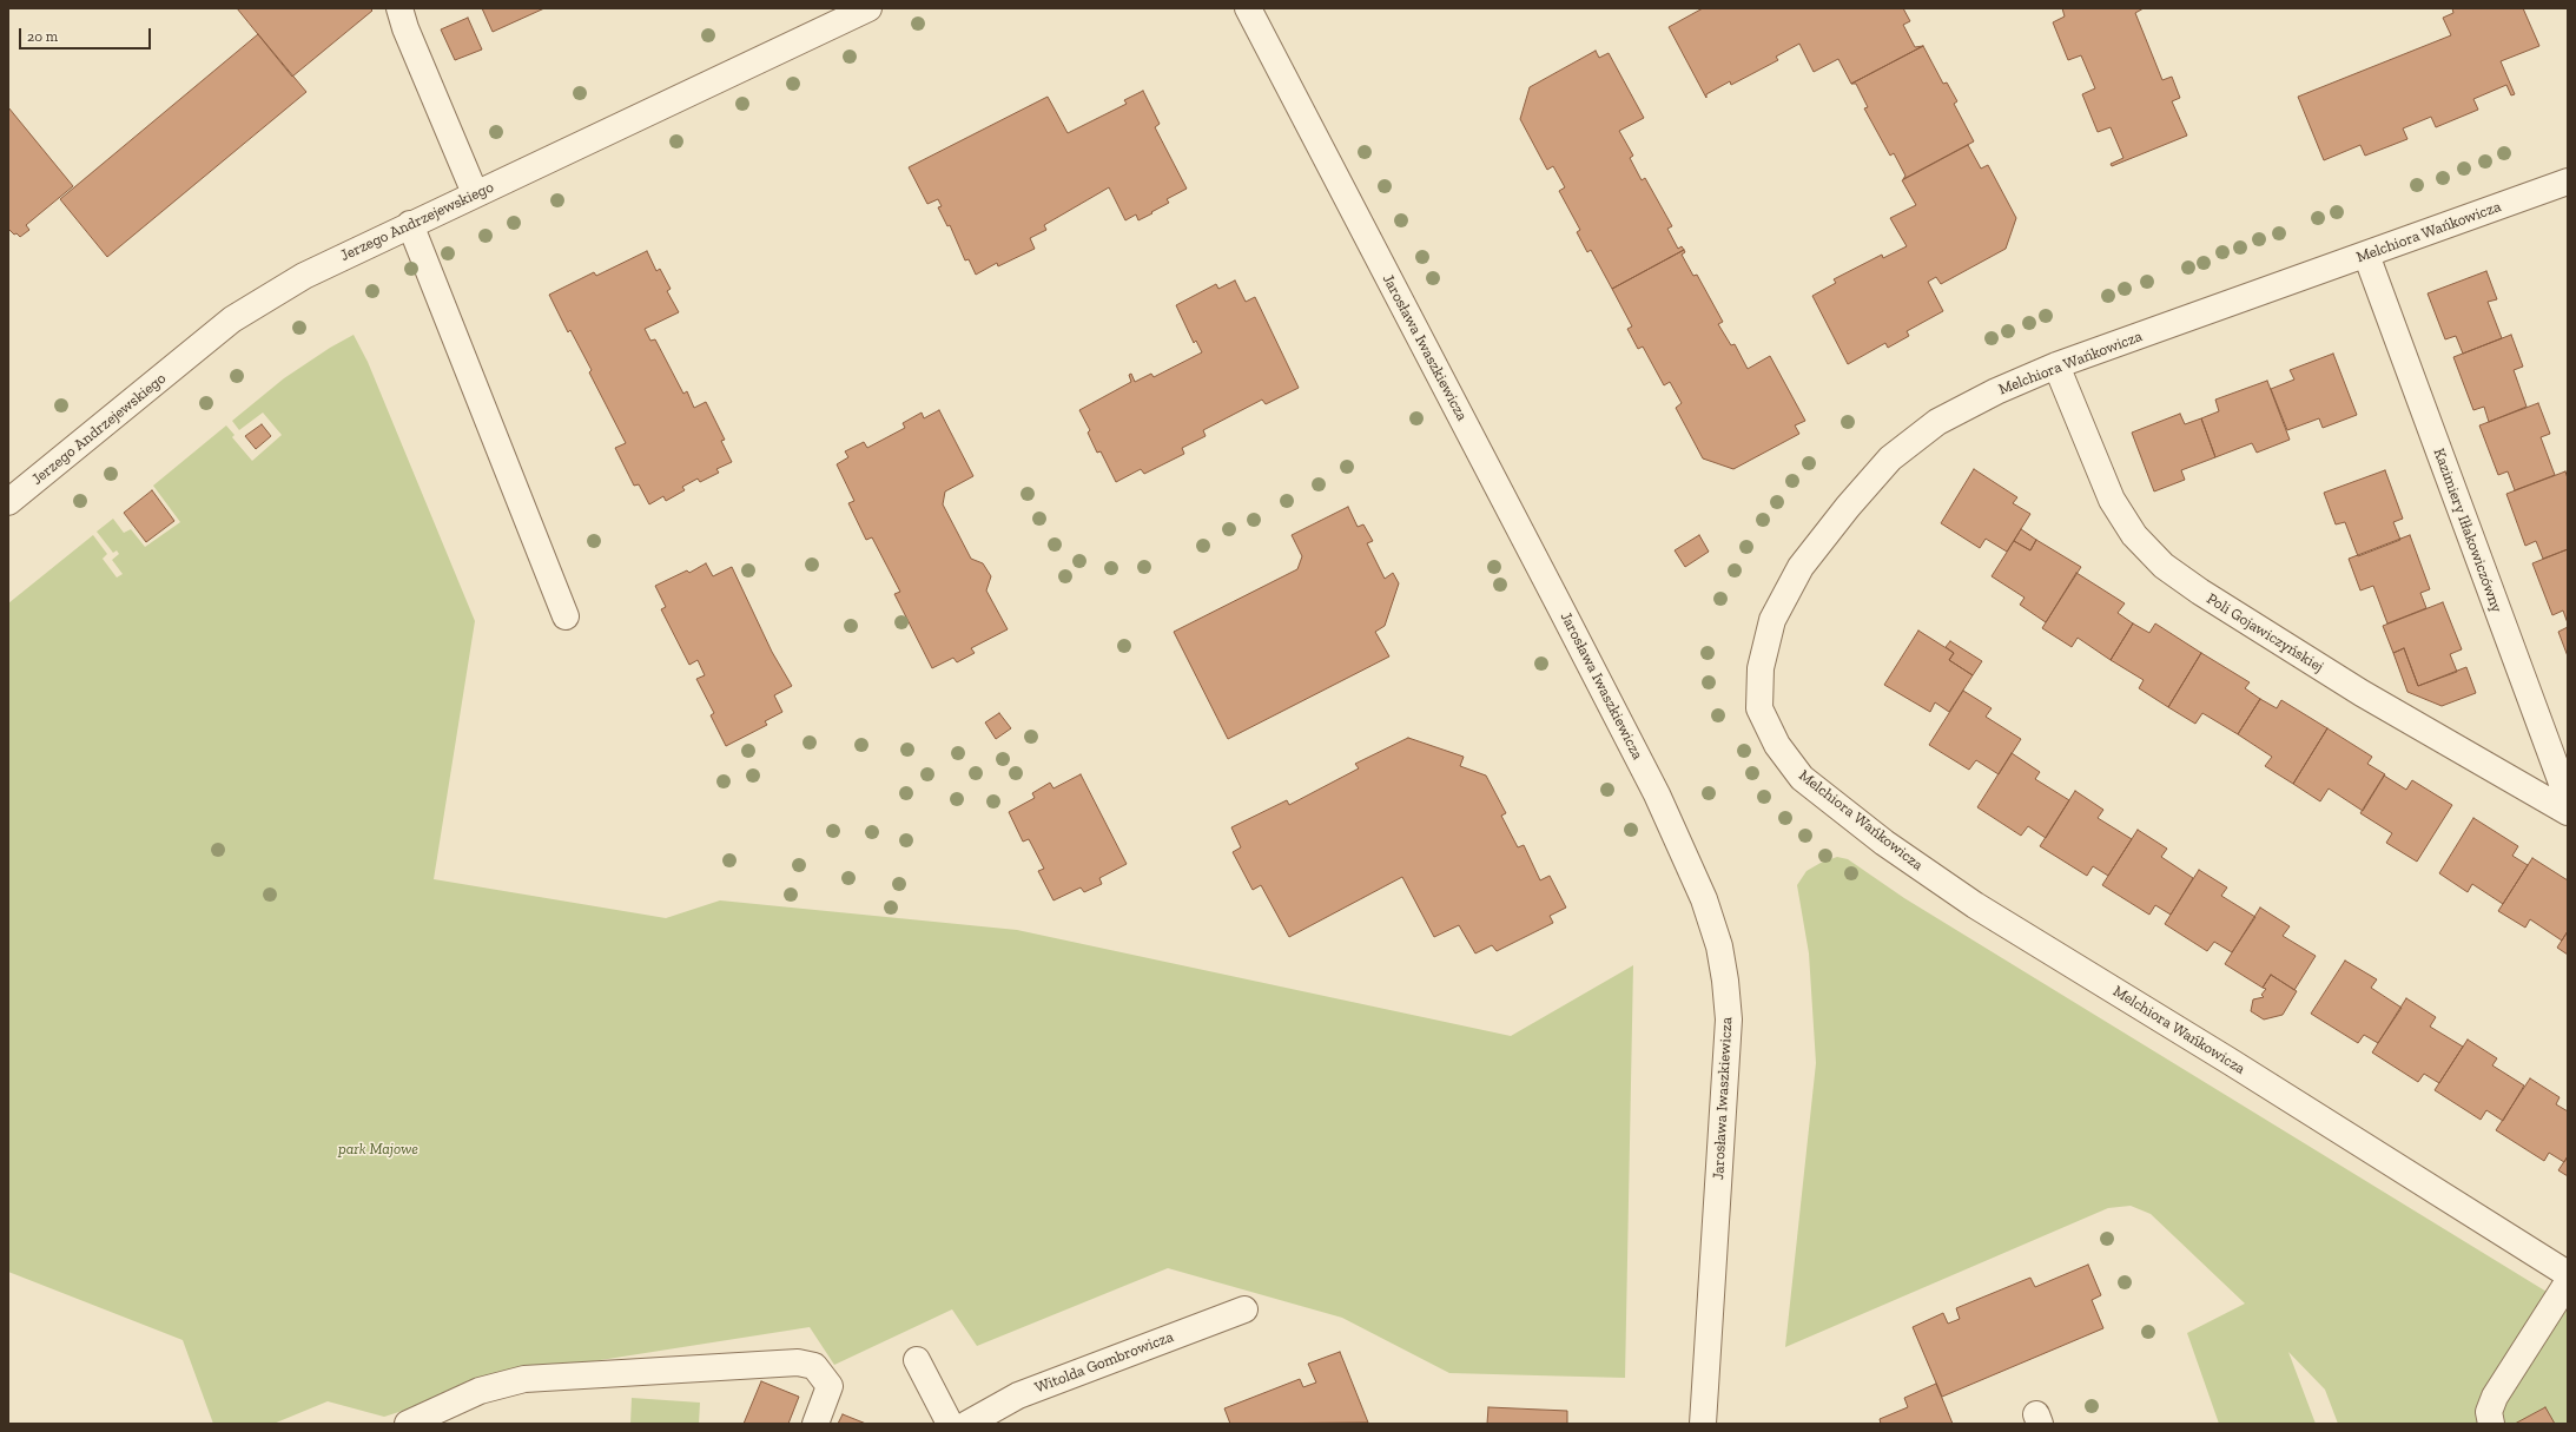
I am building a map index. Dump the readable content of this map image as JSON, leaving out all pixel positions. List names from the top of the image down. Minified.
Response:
{"streets":{"street":["Jerzego Andrzejewskiego","Melchiora Wańkowicza","Jarosława Iwaszkiewicza","Kazimiery Iłłakowiczówny","Poli Gojawiczyńskiej","Witolda Gombrowicza"]},"crossings":[["Melchiora Wańkowicza","Kazimiery Iłłakowiczówny"],["Melchiora Wańkowicza","Poli Gojawiczyńskiej"],["Kazimiery Iłłakowiczówny","Poli Gojawiczyńskiej"]],"parks":["park Majowe"],"scale_bar":"20 m"}
